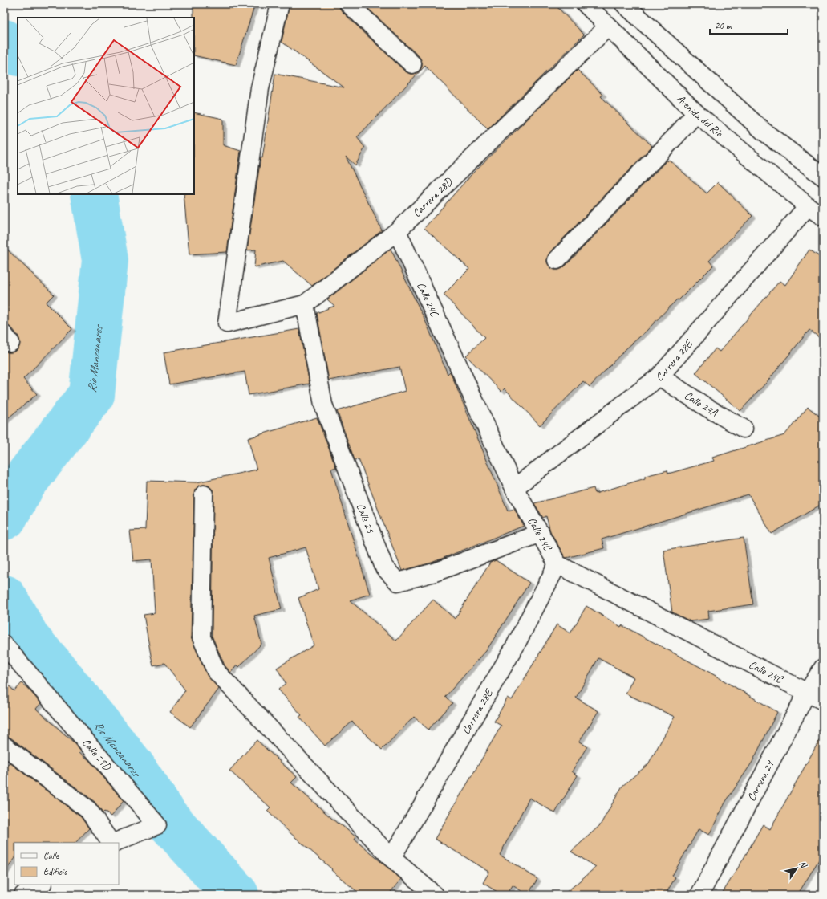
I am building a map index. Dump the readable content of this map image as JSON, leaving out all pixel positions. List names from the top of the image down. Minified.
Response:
{"streets":{"street":["Avenida del Río","Carrera 28D","Calle 24C","Carrera 28E","Calle 24A","Calle 25","Calle 29D","Carrera 29"]},"crossings":[["Avenida del Río","Carrera 28D"],["Avenida del Río","Carrera 28E"],["Carrera 28D","Calle 24C"],["Carrera 28D","Calle 25"],["Calle 24C","Carrera 28E"],["Calle 24C","Calle 25"],["Calle 24C","Carrera 29"],["Carrera 28E","Calle 24A"]],"water":["Río Manzanares"],"legend":["Calle","Edificio"],"scale_bar":"20 m","north":"top right"}
